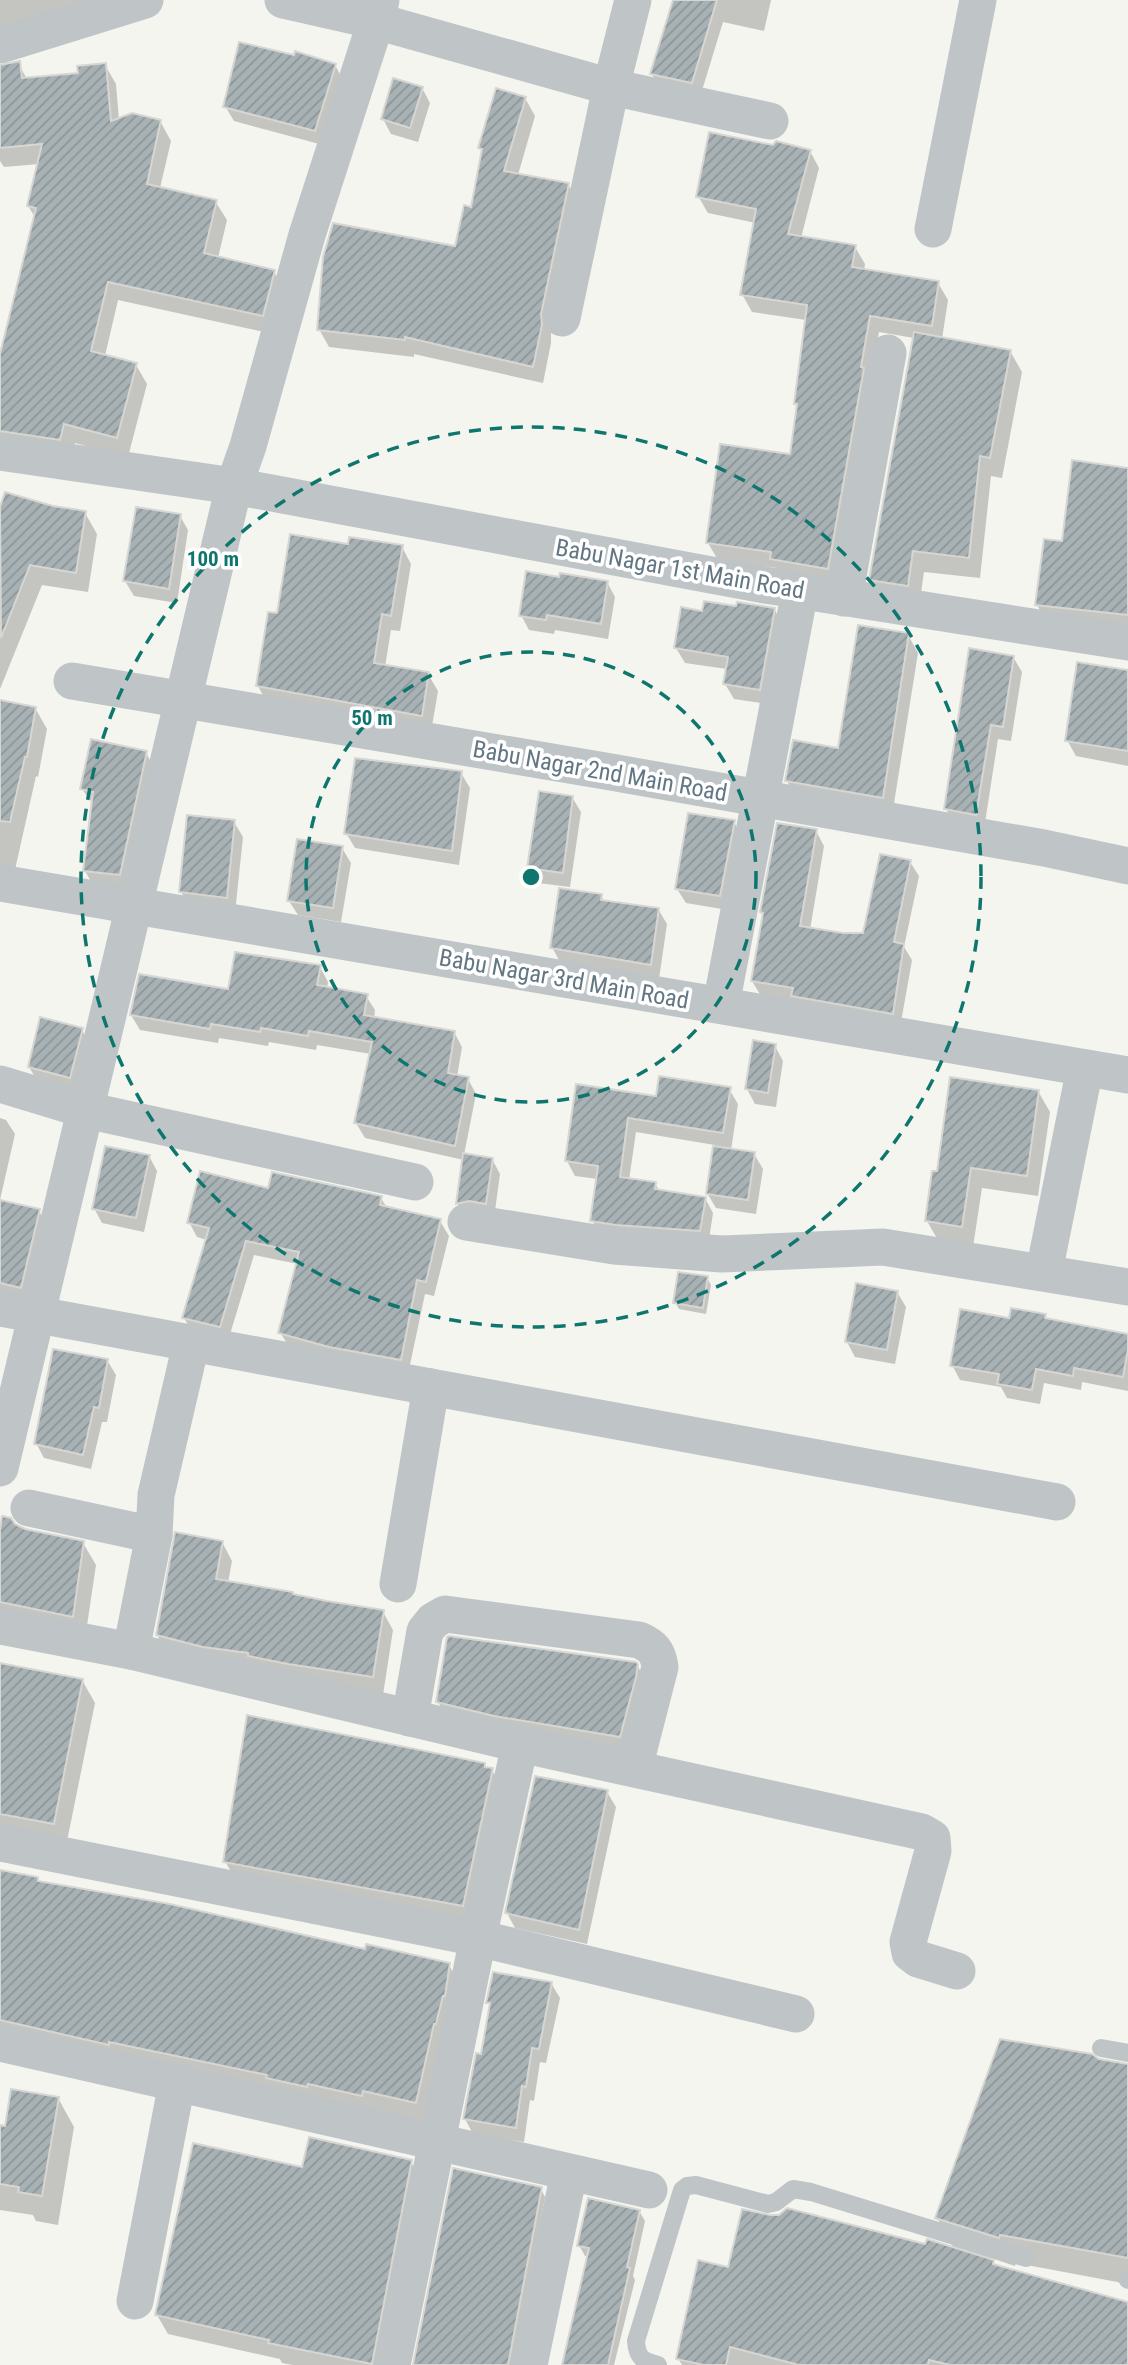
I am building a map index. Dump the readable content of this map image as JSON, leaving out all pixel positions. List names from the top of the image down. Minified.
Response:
{"streets":{"street":["Babu Nagar 1st Main Road","Babu Nagar 2nd Main Road","Babu Nagar 3rd Main Road"]},"rings":["100 m","50 m"]}
